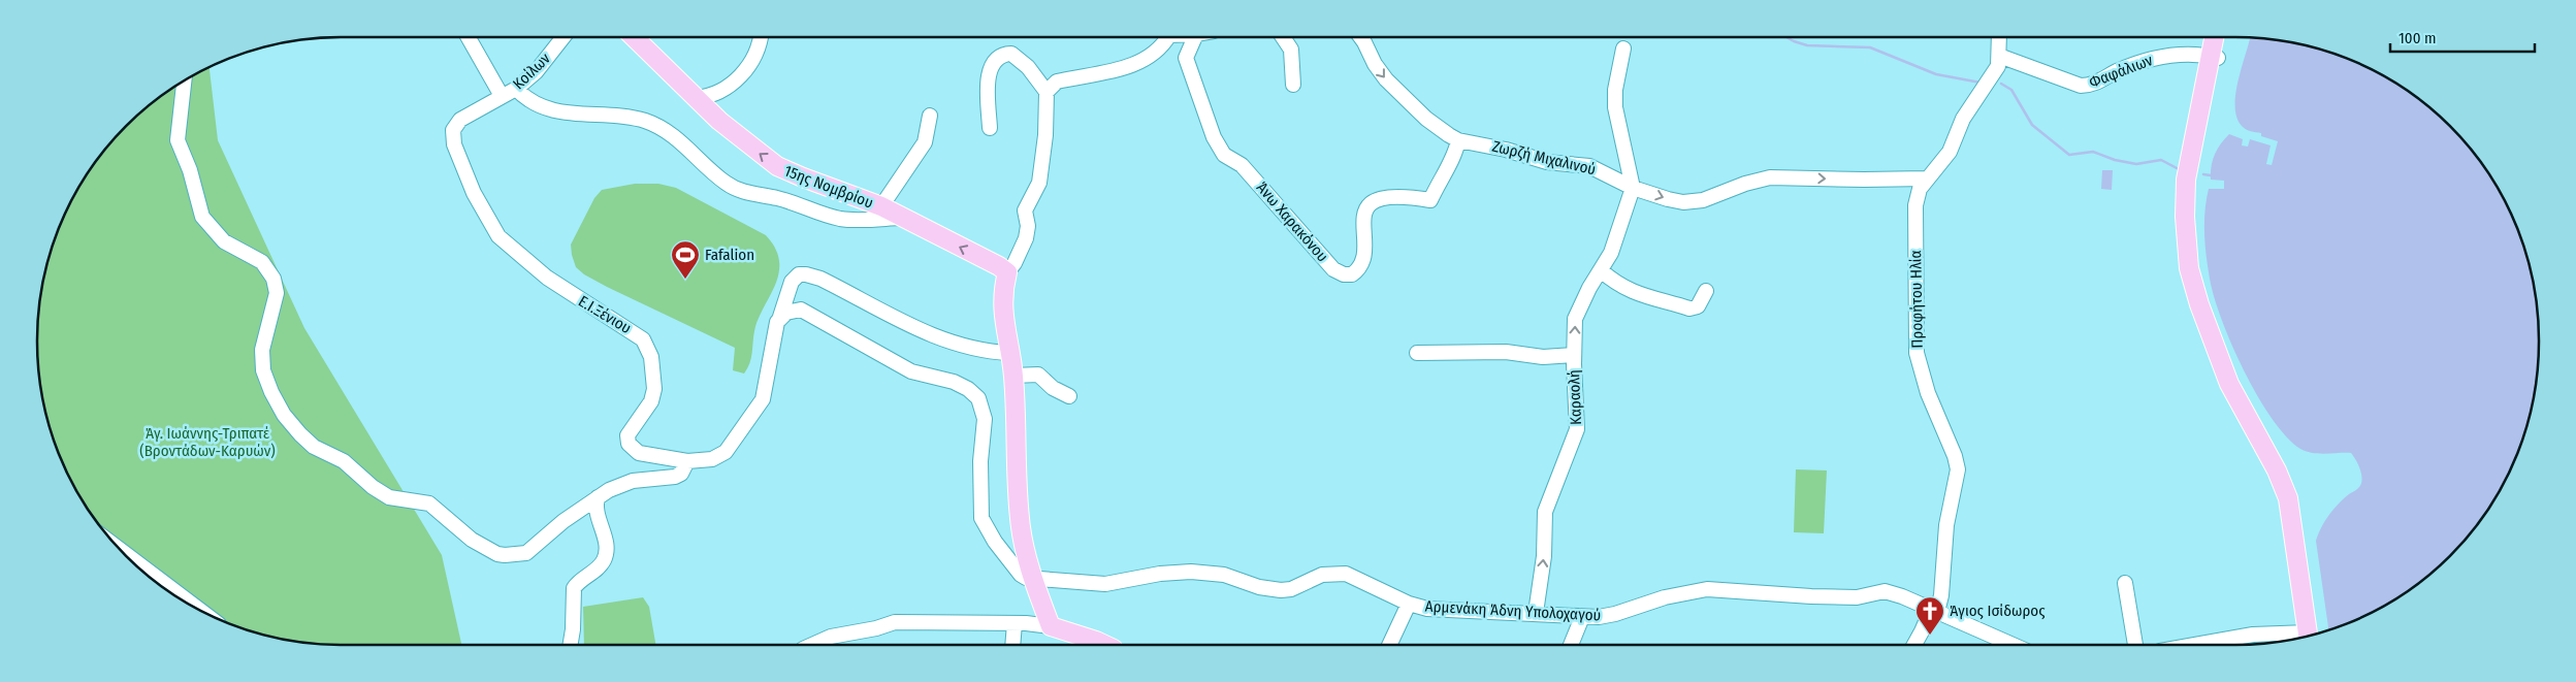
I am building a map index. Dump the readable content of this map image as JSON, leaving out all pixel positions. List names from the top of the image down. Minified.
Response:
{"streets":{"main road":["15ης Νομβρίου"],"street":["Κοίλων","Φαφάλιων","Ζωρζή Μιχαλινού","Άνω Χαρακόνου","Προφήτου Ηλία","Ε.Ι.Ξένιου","Καραολή","Αρμενάκη Άδνη Υπολοχαγού"]},"crossings":[["Κοίλων","Ε.Ι.Ξένιου"],["Φαφάλιων","Προφήτου Ηλία"],["Ζωρζή Μιχαλινού","Άνω Χαρακόνου"],["Ζωρζή Μιχαλινού","Προφήτου Ηλία"],["Ζωρζή Μιχαλινού","Καραολή"],["Προφήτου Ηλία","Αρμενάκη Άδνη Υπολοχαγού"],["Καραολή","Αρμενάκη Άδνη Υπολοχαγού"]],"one_way":["Ζωρζή Μιχαλινού","15ης Νομβρίου","Καραολή"],"parks":["Άγ. Ιωάννης-Τριπατέ (Βροντάδων-Καρυών)"],"places":{"sports":["Fafalion"],"church":["Άγιος Ισίδωρος"]},"scale_bar":"100 m"}
